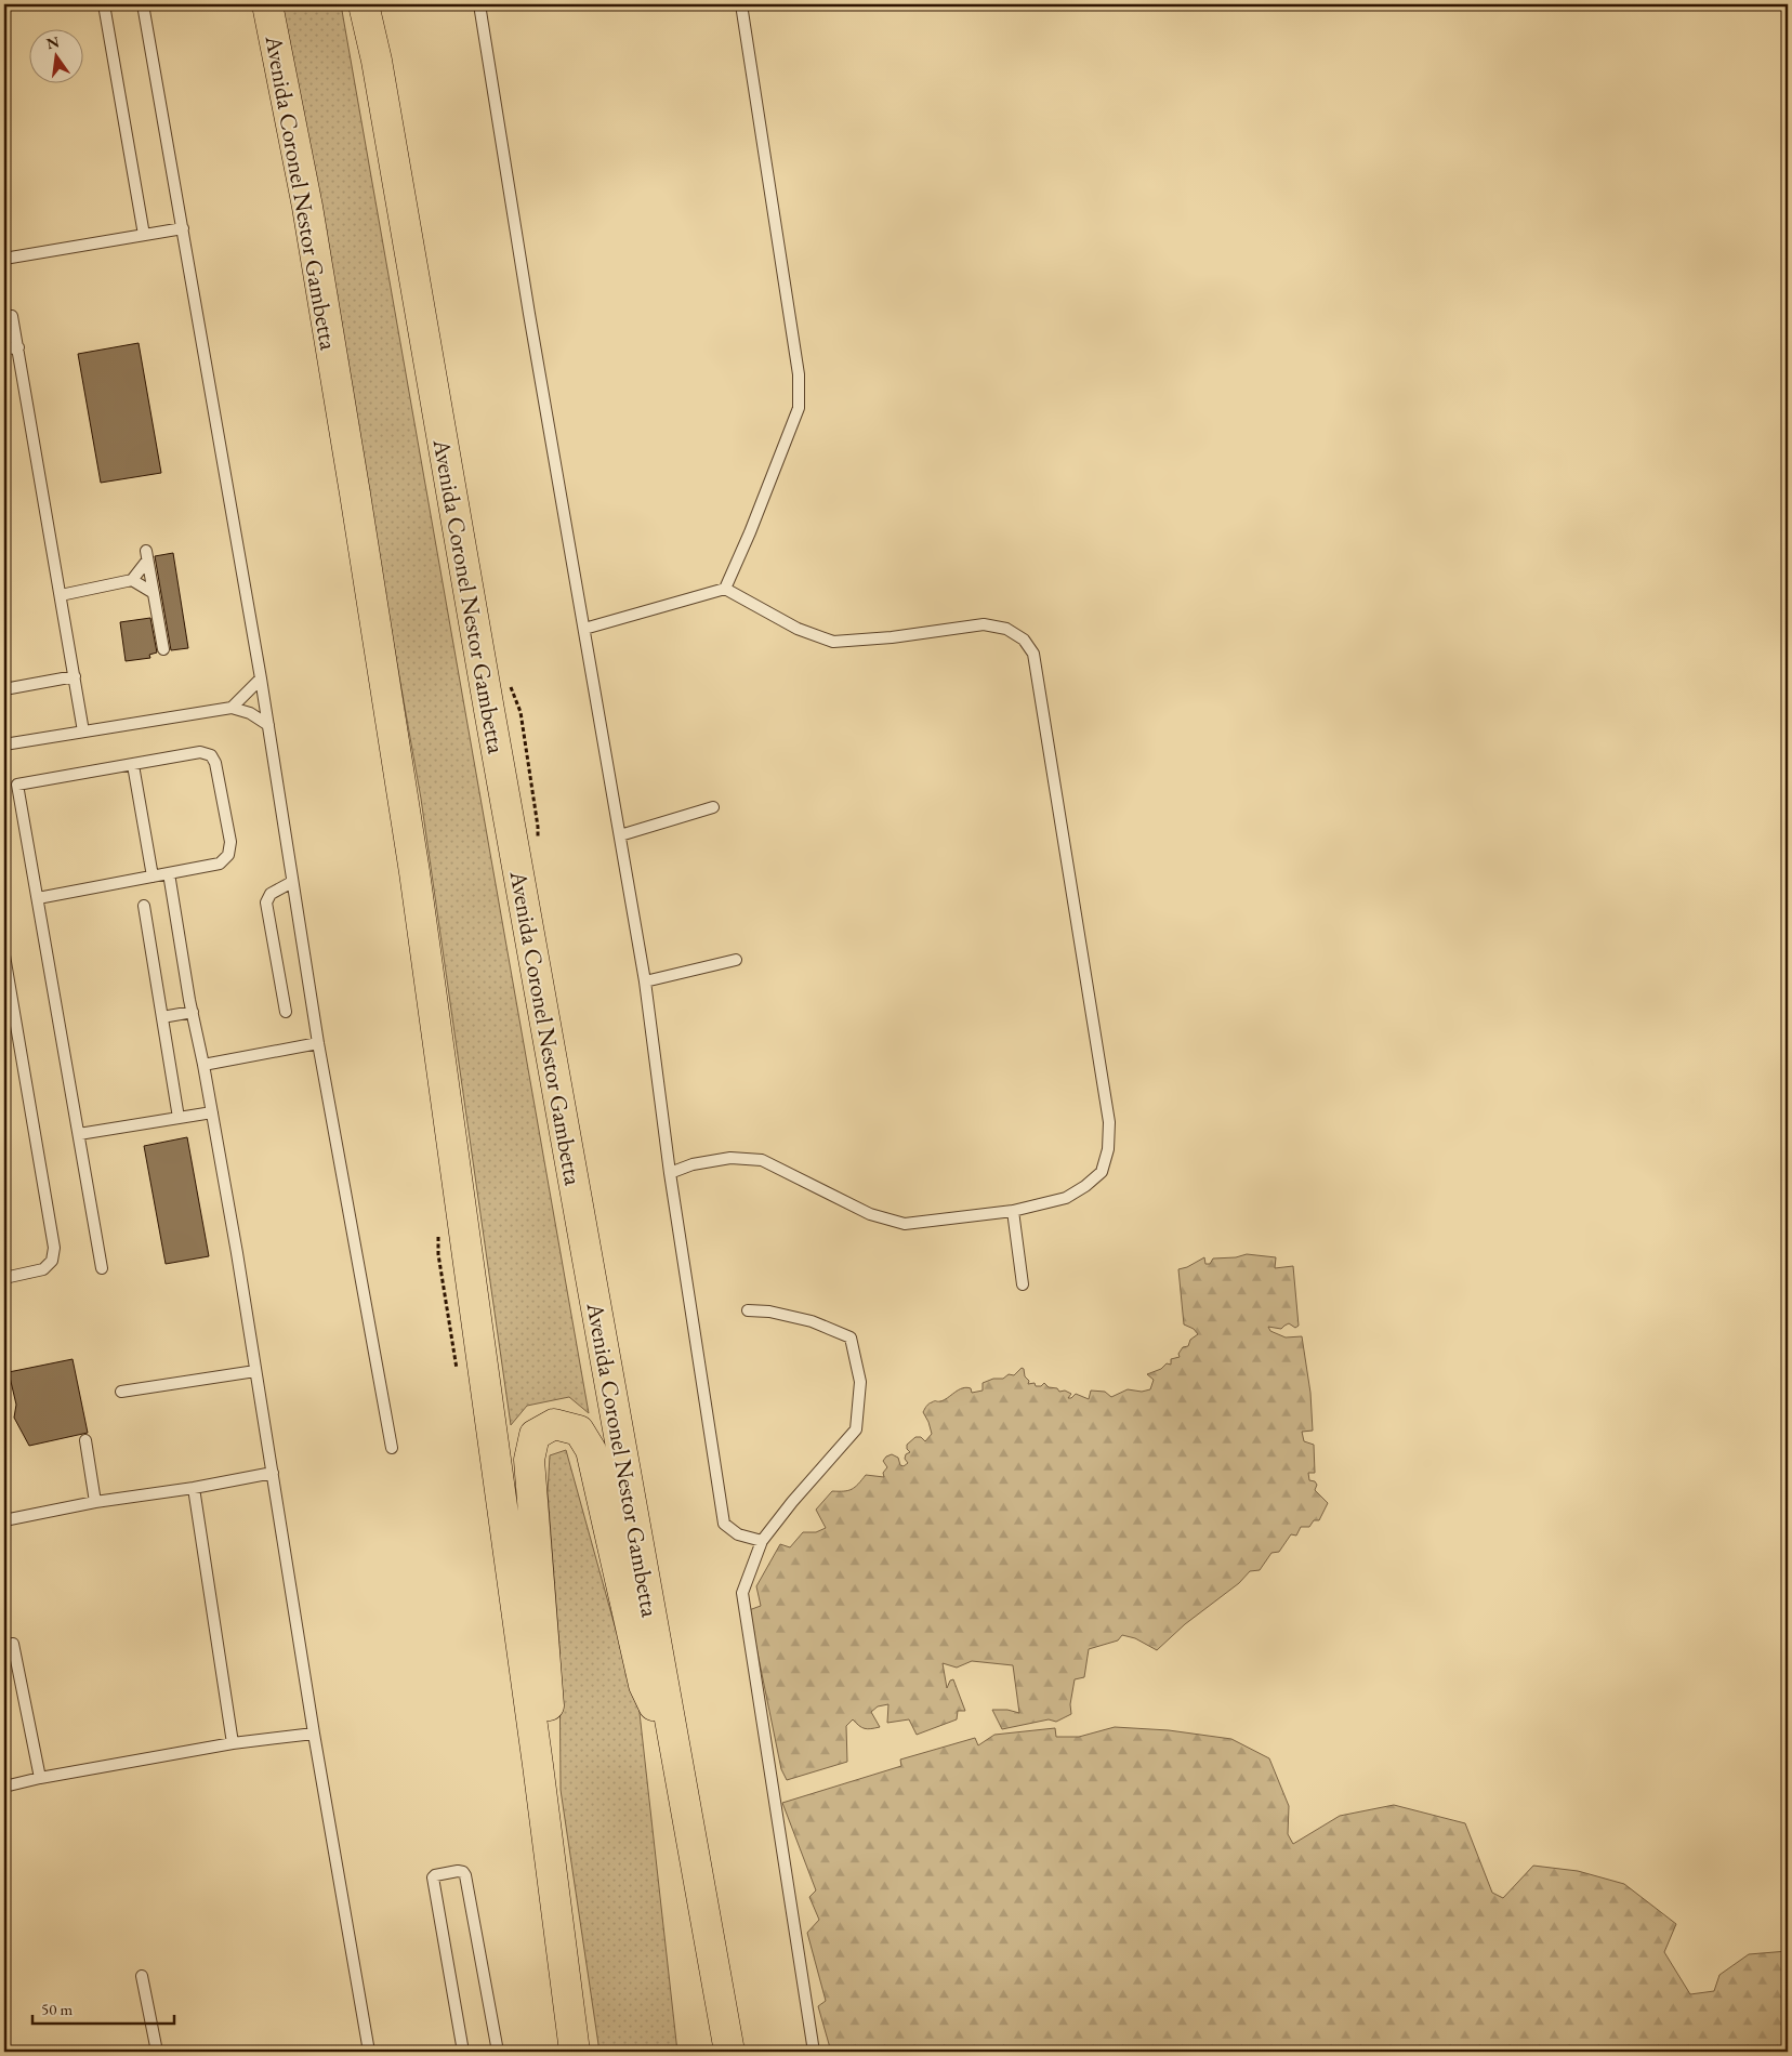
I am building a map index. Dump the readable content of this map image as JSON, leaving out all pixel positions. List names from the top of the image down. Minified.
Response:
{"streets":{"highway":["Avenida Coronel Nestor Gambetta"]},"scale_bar":"50 m","north":"top"}
